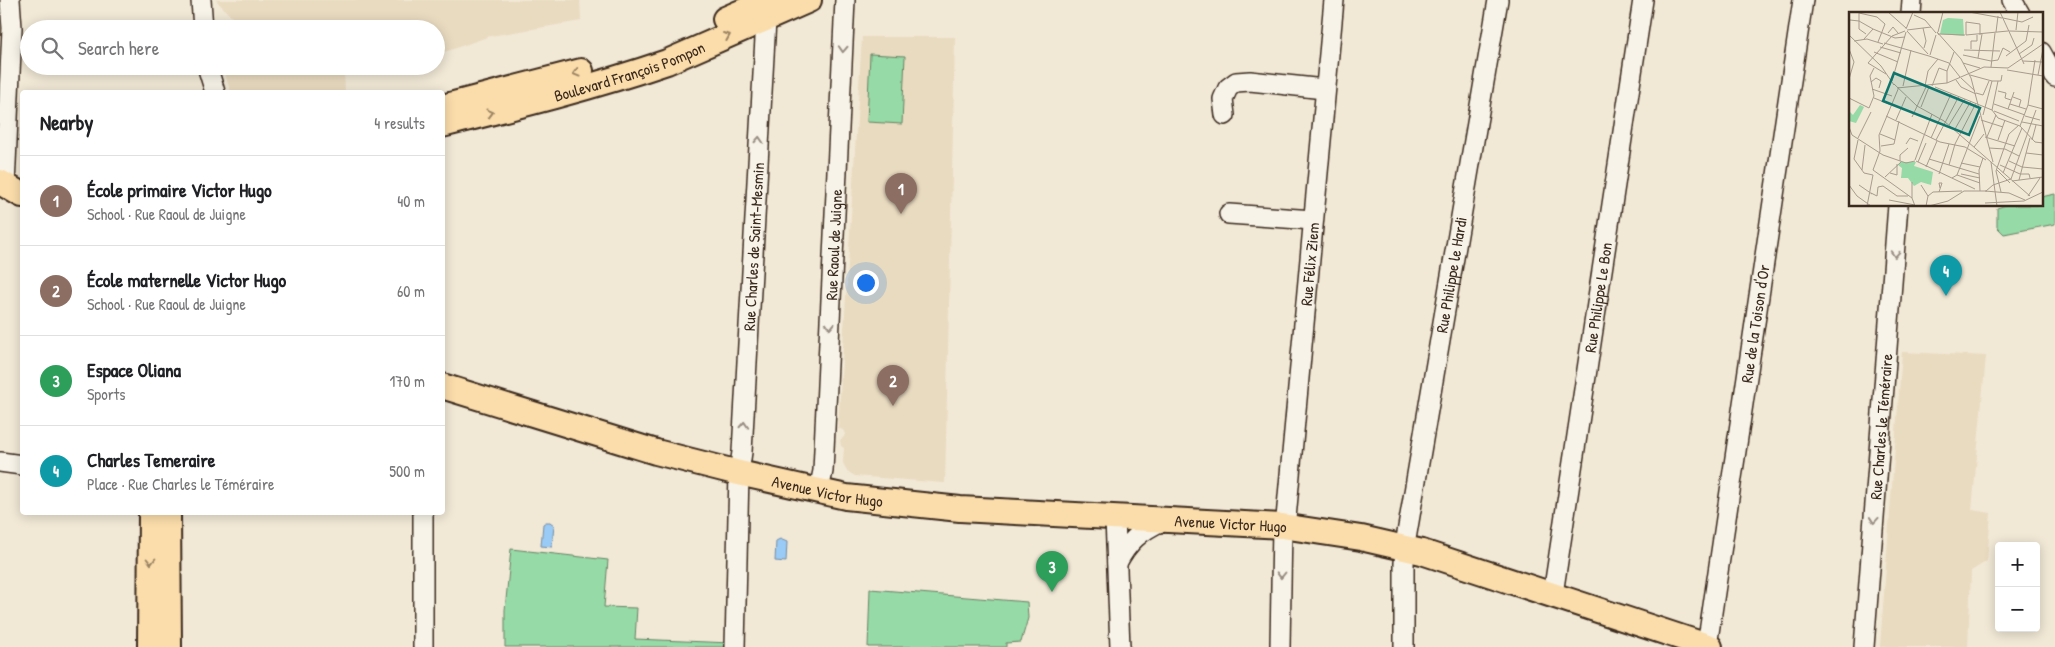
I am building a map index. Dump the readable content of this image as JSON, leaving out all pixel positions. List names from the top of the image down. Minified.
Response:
{"streets":{"main road":["Boulevard François Pompon","Avenue Victor Hugo"],"street":["Rue Raoul de Juigne","Rue Charles de Saint-Mesmin","Rue Félix Ziem","Rue Philippe le Hardi","Rue Philippe Le Bon","Rue de la Toison d'Or","Rue Charles le Téméraire"]},"crossings":[["Boulevard François Pompon","Rue Charles de Saint-Mesmin"],["Rue Raoul de Juigne","Avenue Victor Hugo"],["Rue Charles de Saint-Mesmin","Avenue Victor Hugo"],["Rue Félix Ziem","Avenue Victor Hugo"],["Rue Philippe le Hardi","Avenue Victor Hugo"],["Rue Philippe Le Bon","Avenue Victor Hugo"],["Rue de la Toison d'Or","Avenue Victor Hugo"]],"one_way":["Rue Raoul de Juigne","Rue Charles de Saint-Mesmin","Rue Charles le Téméraire"],"page":{"search":"Search here","heading":["Nearby","4 results"],"list":[{"mark":"1","name":"École primaire Victor Hugo","note":"School · Rue Raoul de Juigne","value":"40 m"},{"mark":"2","name":"École maternelle Victor Hugo","note":"School · Rue Raoul de Juigne","value":"60 m"},{"mark":"3","name":"Espace Oliana","note":"Sports","value":"170 m"},{"mark":"4","name":"Charles Temeraire","note":"Place · Rue Charles le Téméraire","value":"500 m"}],"pins":["1","4","2","3"],"map_buttons":["+","−"]}}
